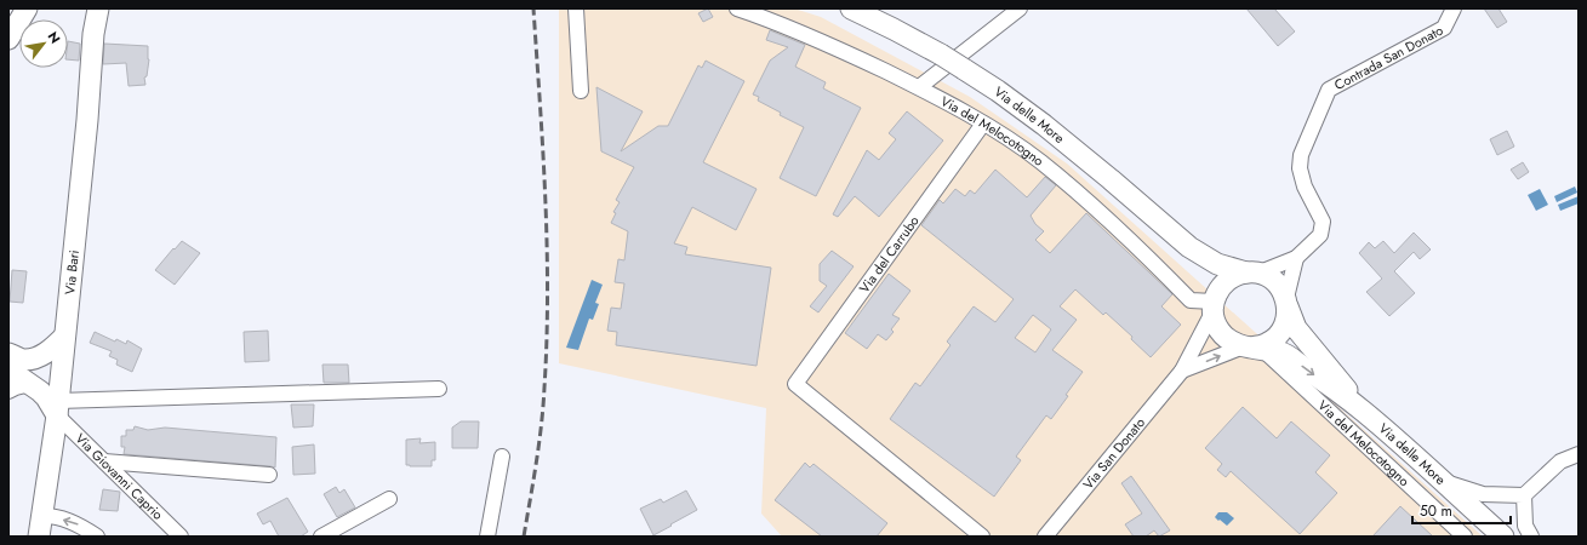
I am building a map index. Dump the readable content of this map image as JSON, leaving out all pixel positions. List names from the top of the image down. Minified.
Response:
{"streets":{"main road":["Via delle More","Via Bari"],"street":["Contrada San Donato","Via del Melocotogno","Via del Carrubo","Via San Donato","Via Giovanni Caprio"]},"crossings":[["Via del Melocotogno","Via del Carrubo"],["Via del Melocotogno","Via San Donato"],["Via Bari","Via Giovanni Caprio"]],"scale_bar":"50 m","north":"top right"}
